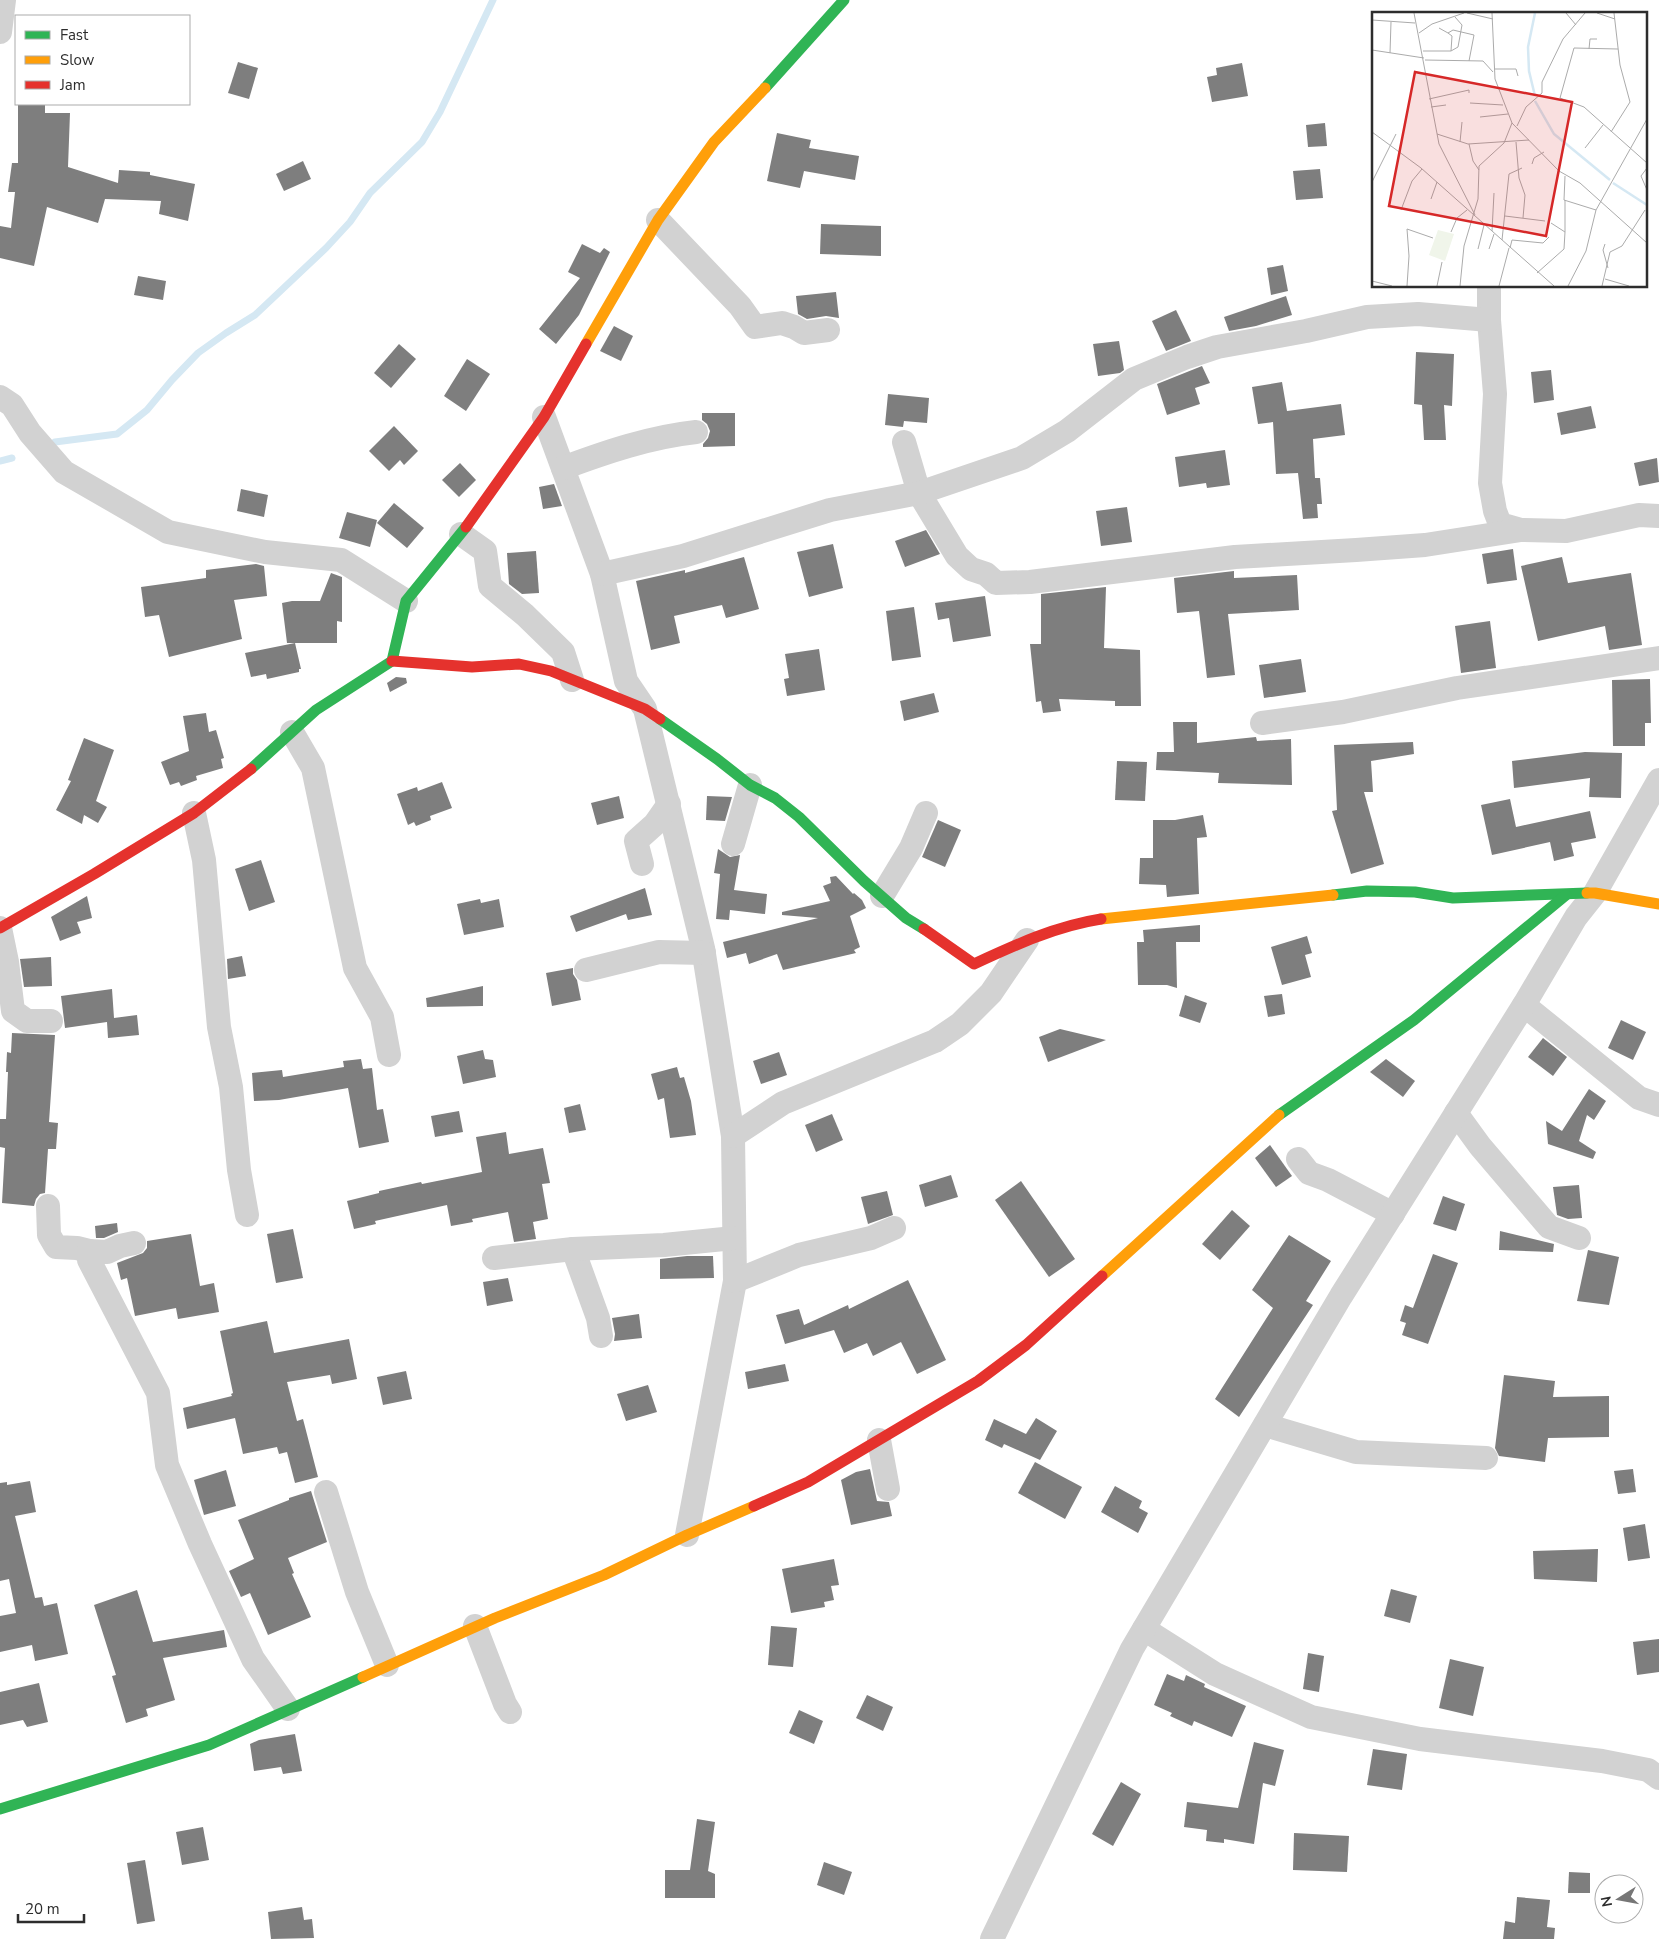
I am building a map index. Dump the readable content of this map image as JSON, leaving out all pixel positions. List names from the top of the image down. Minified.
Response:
{"legend":["Fast","Slow","Jam"],"scale_bar":"20 m","north":"left"}
